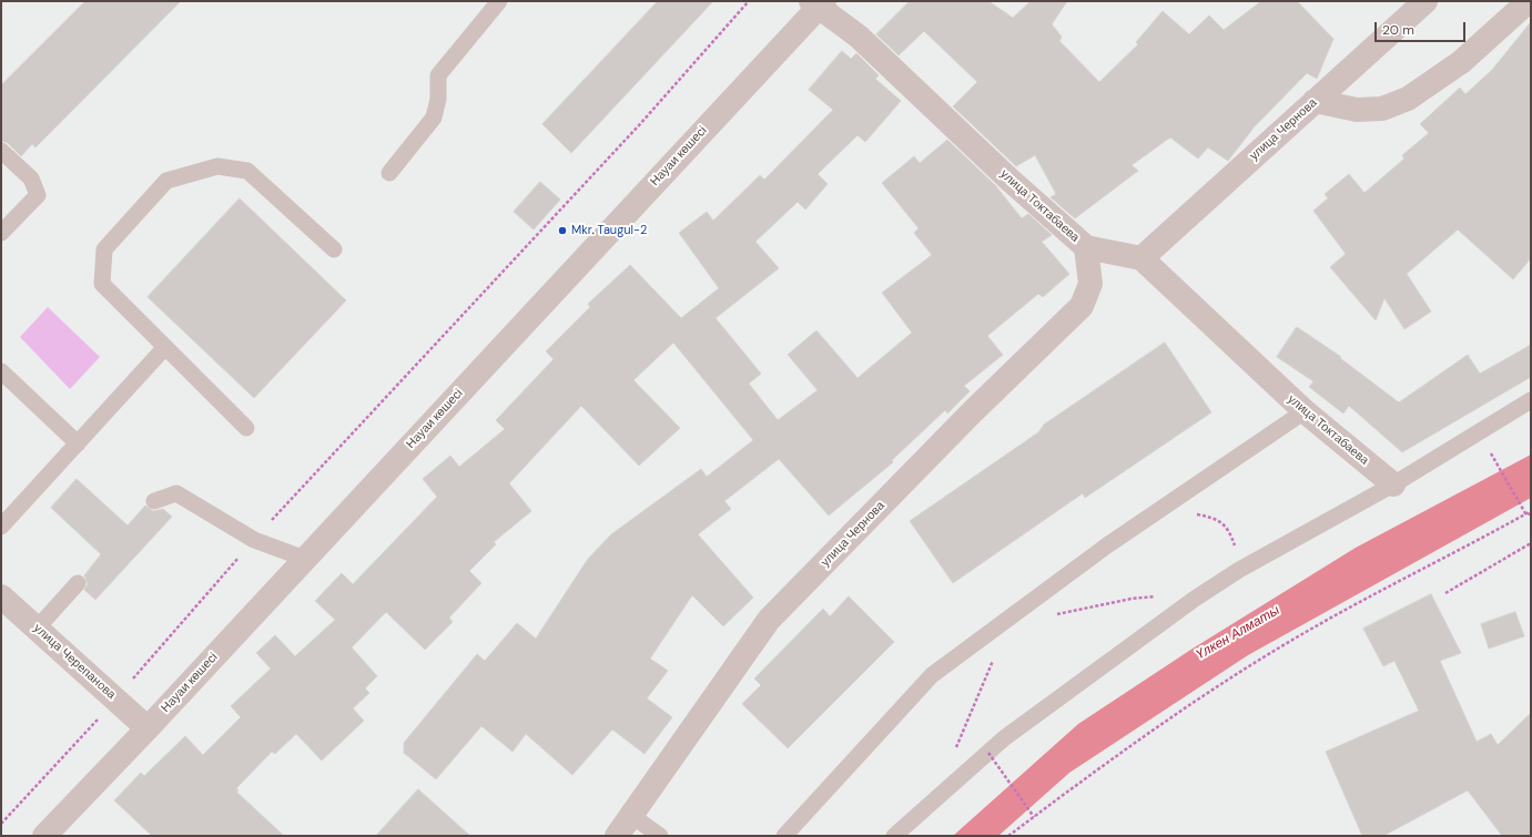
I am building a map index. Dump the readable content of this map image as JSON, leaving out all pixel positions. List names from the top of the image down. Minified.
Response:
{"streets":{"street":["улица Чернова","Науаи көшесі","улица Токтабаева","улица Черепанова"]},"crossings":[["улица Чернова","улица Токтабаева"],["Науаи көшесі","улица Токтабаева"],["Науаи көшесі","улица Черепанова"]],"water":["Үлкен Алматы"],"places":["Mkr. Taugul-2"],"scale_bar":"20 m"}
